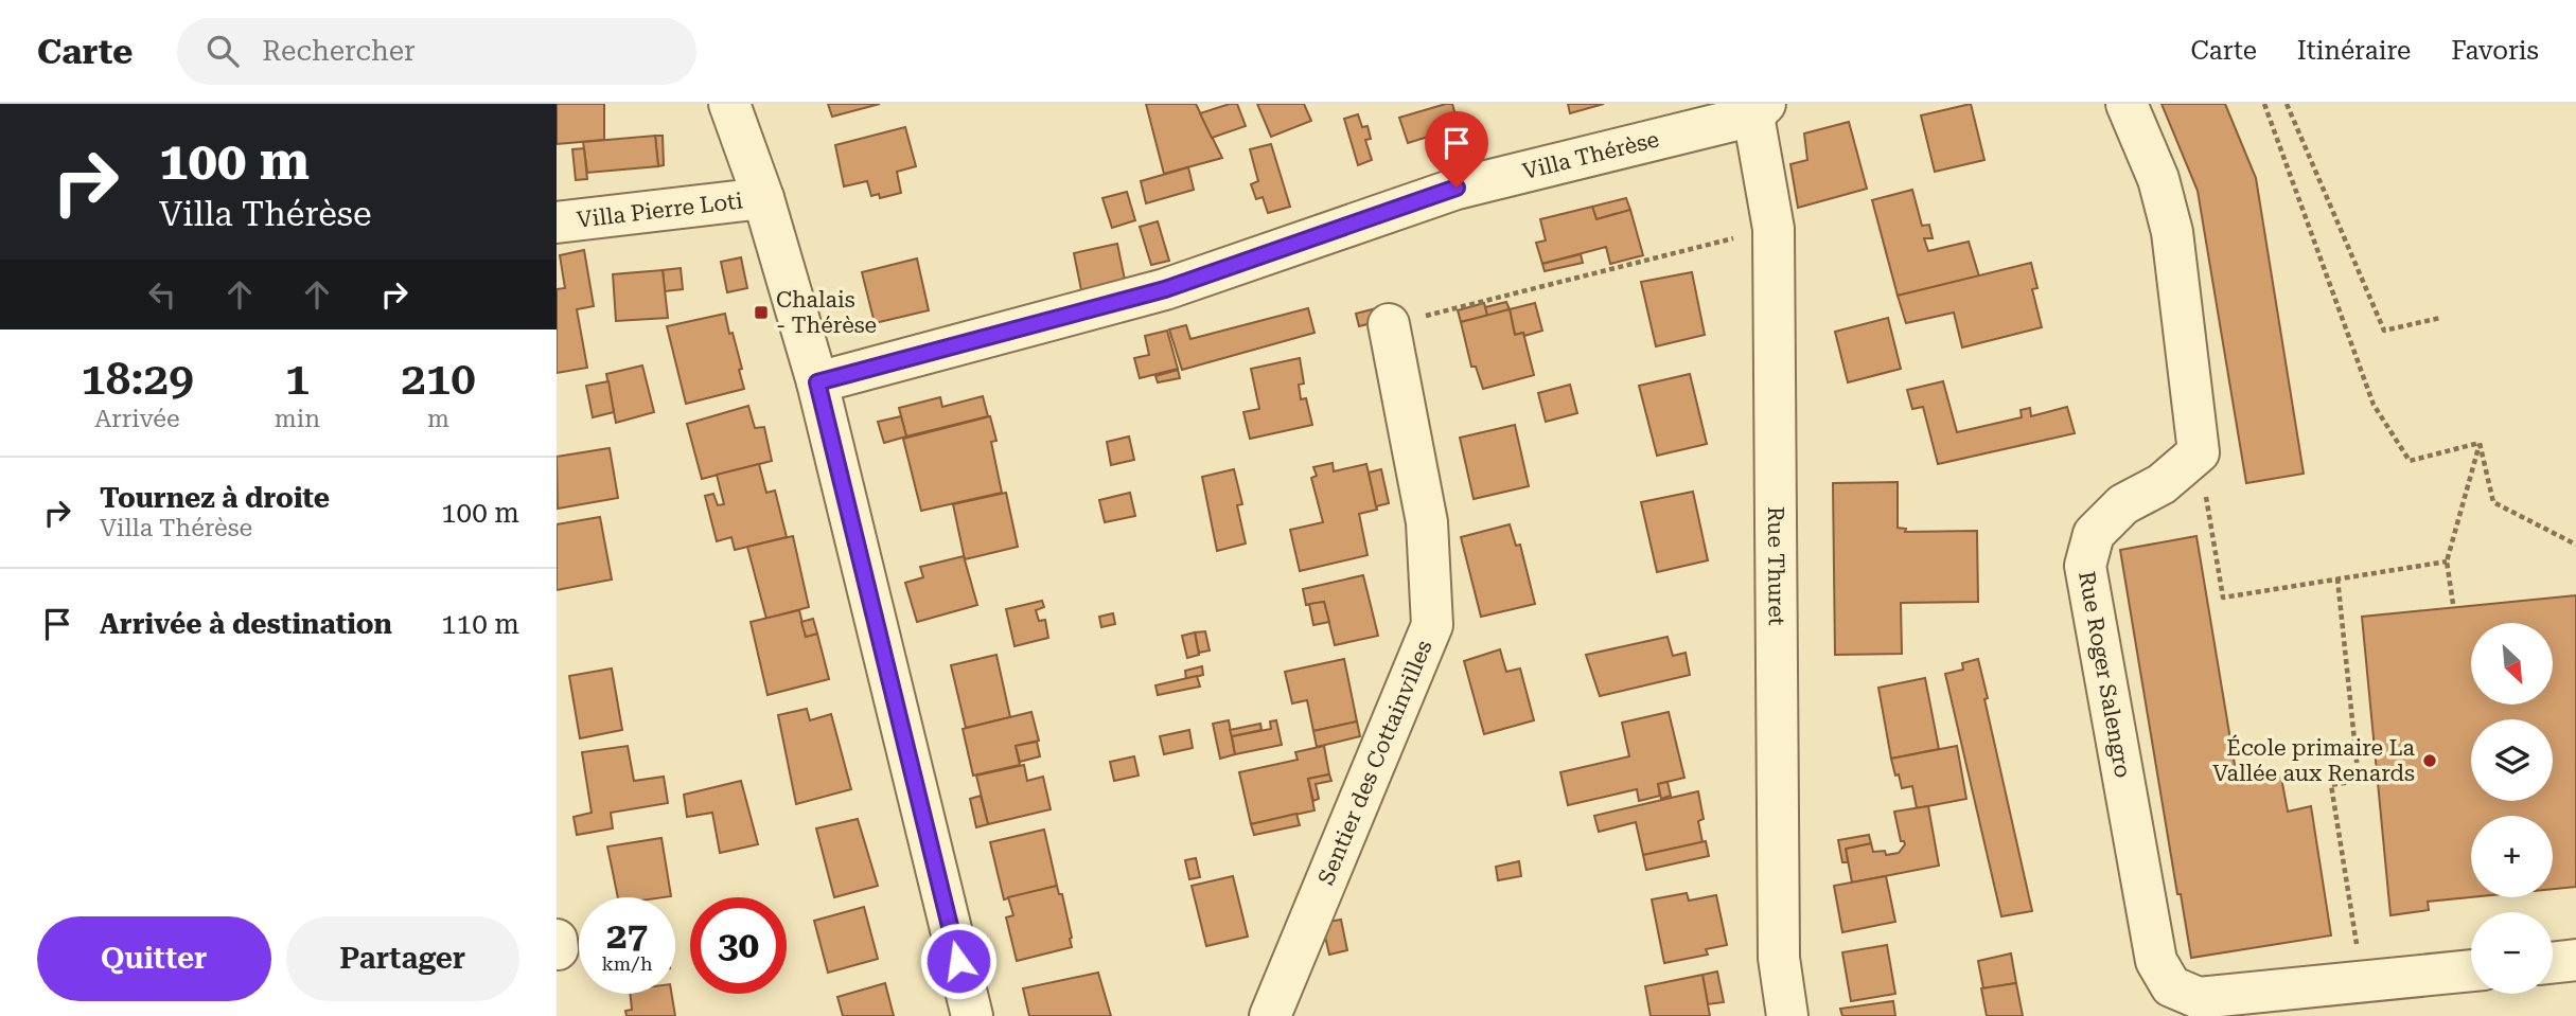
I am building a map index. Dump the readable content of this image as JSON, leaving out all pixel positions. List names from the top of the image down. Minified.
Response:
{"streets":{"street":["Villa Thérèse","Villa Pierre Loti","Rue Thuret","Rue Roger Salengro","Sentier des Cottainvilles"]},"crossings":[["Villa Thérèse","Rue Thuret"]],"places":{"transit":["Chalais - Thérèse"],"other":["École primaire La Vallée aux Renards"]},"north":"bottom right","page":{"header":"Carte","search":"Rechercher","nav":["Carte","Itinéraire","Favoris"],"turn":["100 m","Villa Thérèse"],"eta":["18:29","Arrivée","1","min","210","m"],"list":[{"name":"Tournez à droite","note":"Villa Thérèse","value":"100 m"},{"name":"Arrivée à destination","value":"110 m"}],"map_buttons":["+","−"],"speed":"27 km/h","limit":"30","buttons":["Quitter","Partager"]}}
